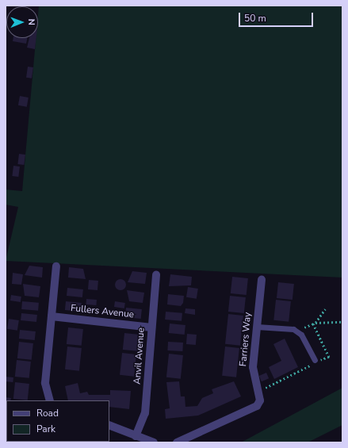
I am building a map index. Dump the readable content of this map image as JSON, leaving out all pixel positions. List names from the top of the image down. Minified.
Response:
{"streets":{"street":["Fullers Avenue","Farriers Way","Anvil Avenue"]},"crossings":[["Fullers Avenue","Anvil Avenue"]],"legend":["Road","Park"],"scale_bar":"50 m","north":"right"}
